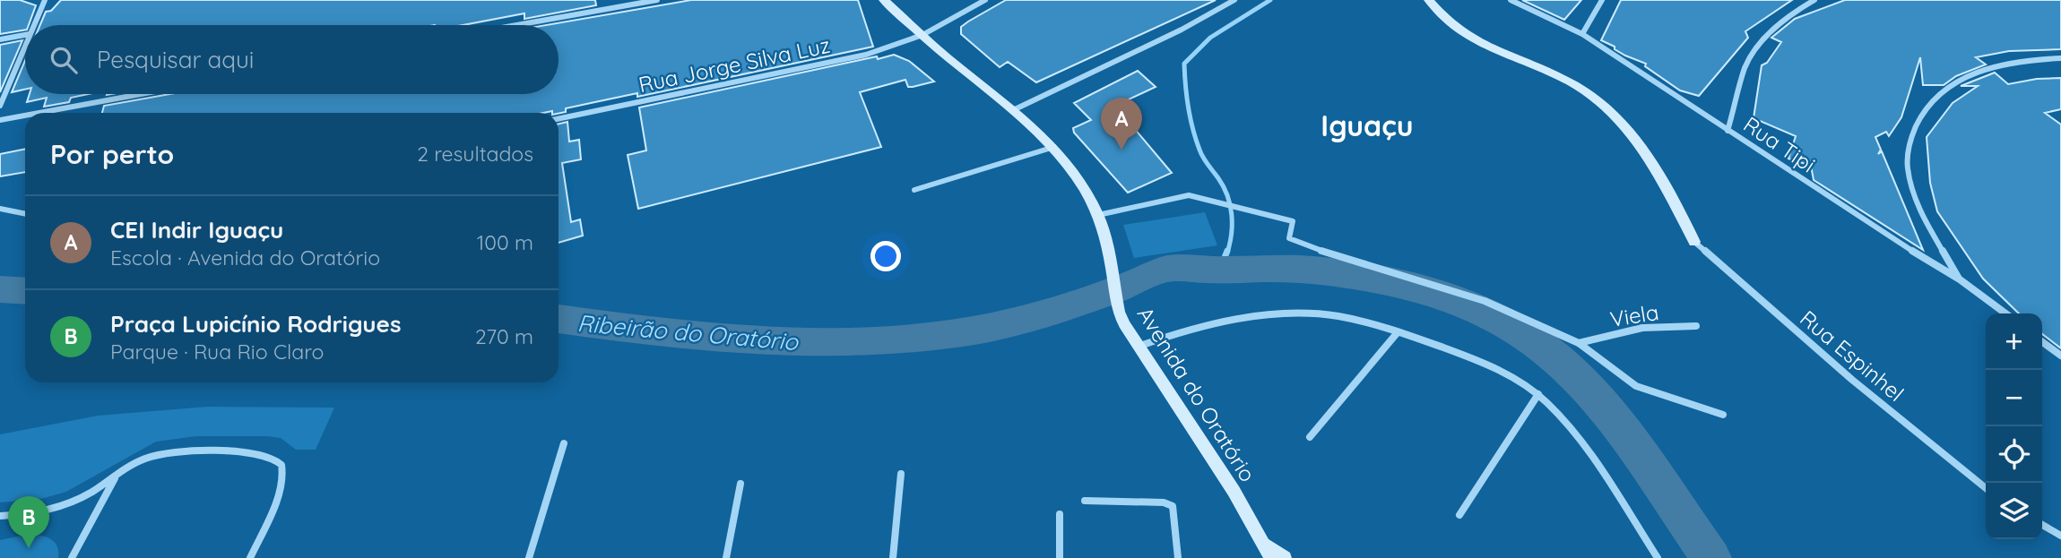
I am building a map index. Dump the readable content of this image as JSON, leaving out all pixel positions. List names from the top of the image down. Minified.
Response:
{"streets":{"main road":["Avenida do Oratório"],"street":["Rua Jorge Silva Luz","Rua Tipi","Viela","Rua Espinhel"]},"crossings":[["Rua Jorge Silva Luz","Avenida do Oratório"]],"districts":["Iguaçu"],"water":["Ribeirão do Oratório"],"page":{"search":"Pesquisar aqui","pins":["A","B"],"heading":["Por perto","2 resultados"],"list":[{"mark":"A","name":"CEI Indir Iguaçu","note":"Escola · Avenida do Oratório","value":"100 m"},{"mark":"B","name":"Praça Lupicínio Rodrigues","note":"Parque · Rua Rio Claro","value":"270 m"}],"map_buttons":["+","−"]}}
